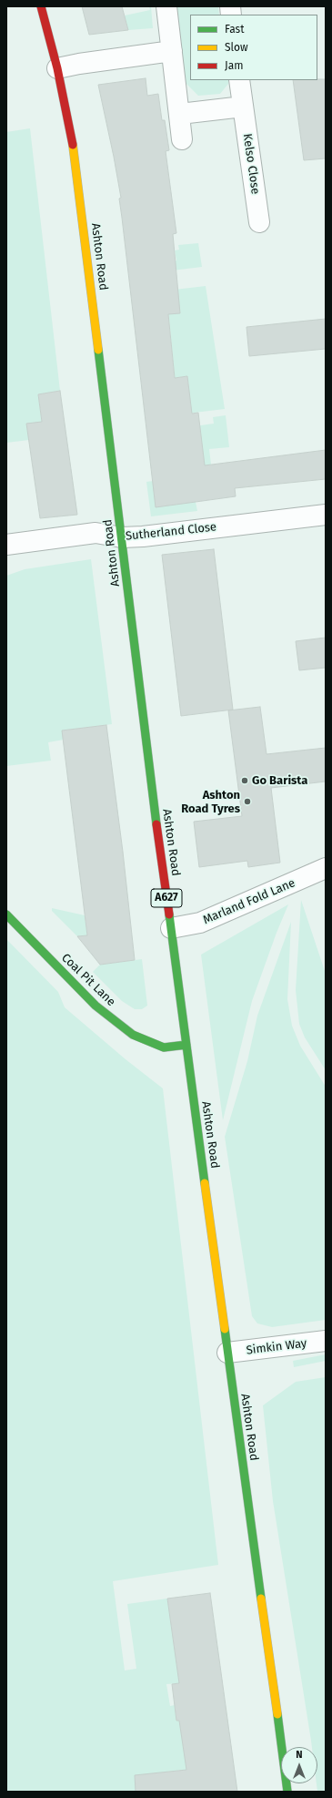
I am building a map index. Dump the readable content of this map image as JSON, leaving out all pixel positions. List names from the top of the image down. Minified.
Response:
{"streets":{"main road":["Ashton Road","A627","Coal Pit Lane"],"street":["Kelso Close","Sutherland Close","Marland Fold Lane","Simkin Way"]},"crossings":[["Ashton Road","Sutherland Close"],["Ashton Road","Marland Fold Lane"],["Ashton Road","Coal Pit Lane"],["Ashton Road","Simkin Way"]],"places":["Go Barista","Ashton Road Tyres"],"legend":["Fast","Slow","Jam"],"north":"top"}
